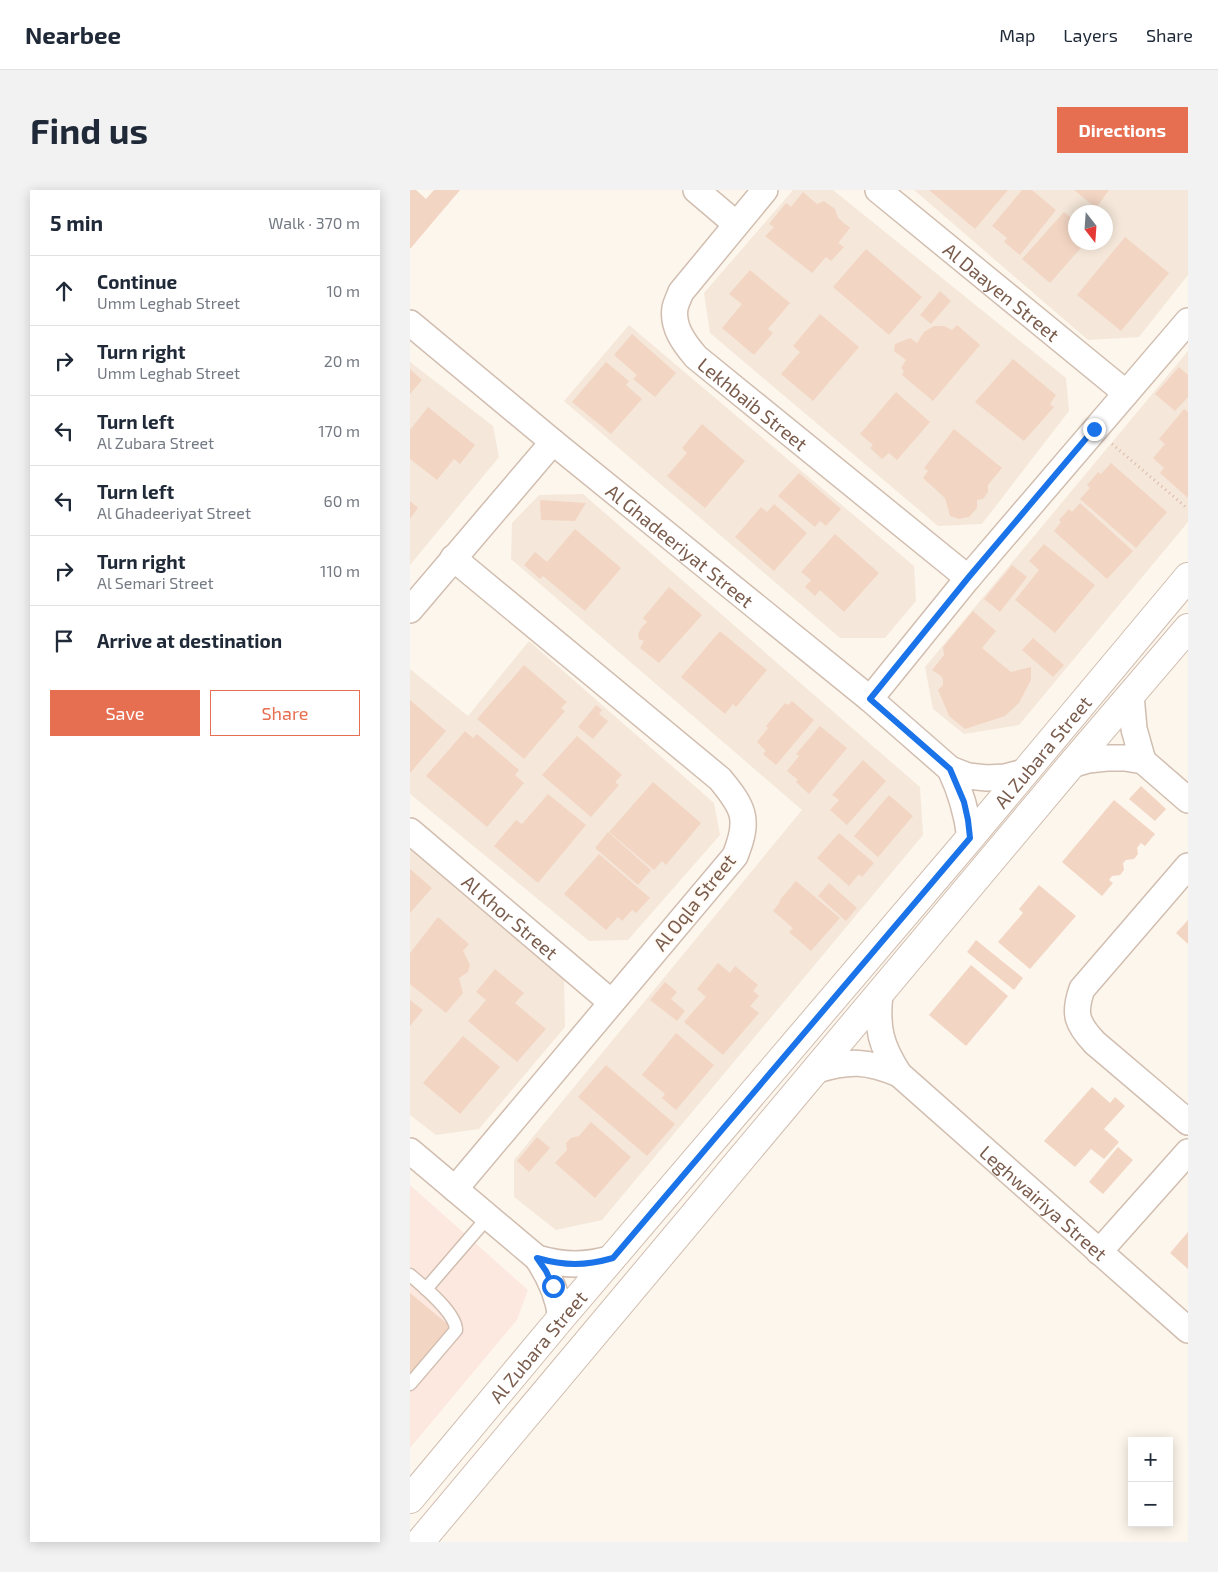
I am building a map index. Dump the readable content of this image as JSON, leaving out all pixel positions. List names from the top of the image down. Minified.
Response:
{"streets":{"street":["Al Daayen Street","Lekhbaib Street","Al Ghadeeriyat Street","Al Zubara Street","Al Oqla Street","Al Khor Street","Leghwairiya Street"]},"crossings":[["Al Ghadeeriyat Street","Al Zubara Street"],["Al Zubara Street","Leghwairiya Street"],["Al Oqla Street","Al Khor Street"]],"north":"bottom","page":{"header":"Nearbee","nav":["Map","Layers","Share"],"buttons":["Directions",["Save","Share"]],"title":"Find us","heading":["5 min","Walk · 370 m"],"list":[["Continue","Umm Leghab Street","10 m"],["Turn right","Umm Leghab Street","20 m"],["Turn left","Al Zubara Street","170 m"],["Turn left","Al Ghadeeriyat Street","60 m"],["Turn right","Al Semari Street","110 m"],"Arrive at destination"],"map_buttons":["+","−"]}}
